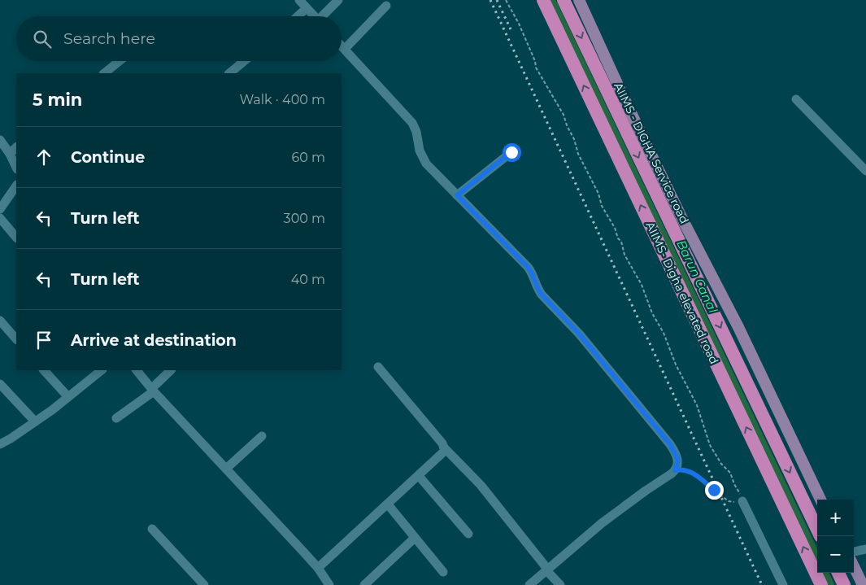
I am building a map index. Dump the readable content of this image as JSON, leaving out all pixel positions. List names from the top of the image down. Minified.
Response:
{"streets":{"highway":["AIIMS- Digha elevated road"],"main road":["AIIMS - DIGHA Service road"]},"water":["Barun Canal"],"page":{"search":"Search here","heading":["5 min","Walk · 400 m"],"list":[["Continue","60 m"],["Turn left","300 m"],["Turn left","40 m"],"Arrive at destination"],"map_buttons":["+","−"]}}
